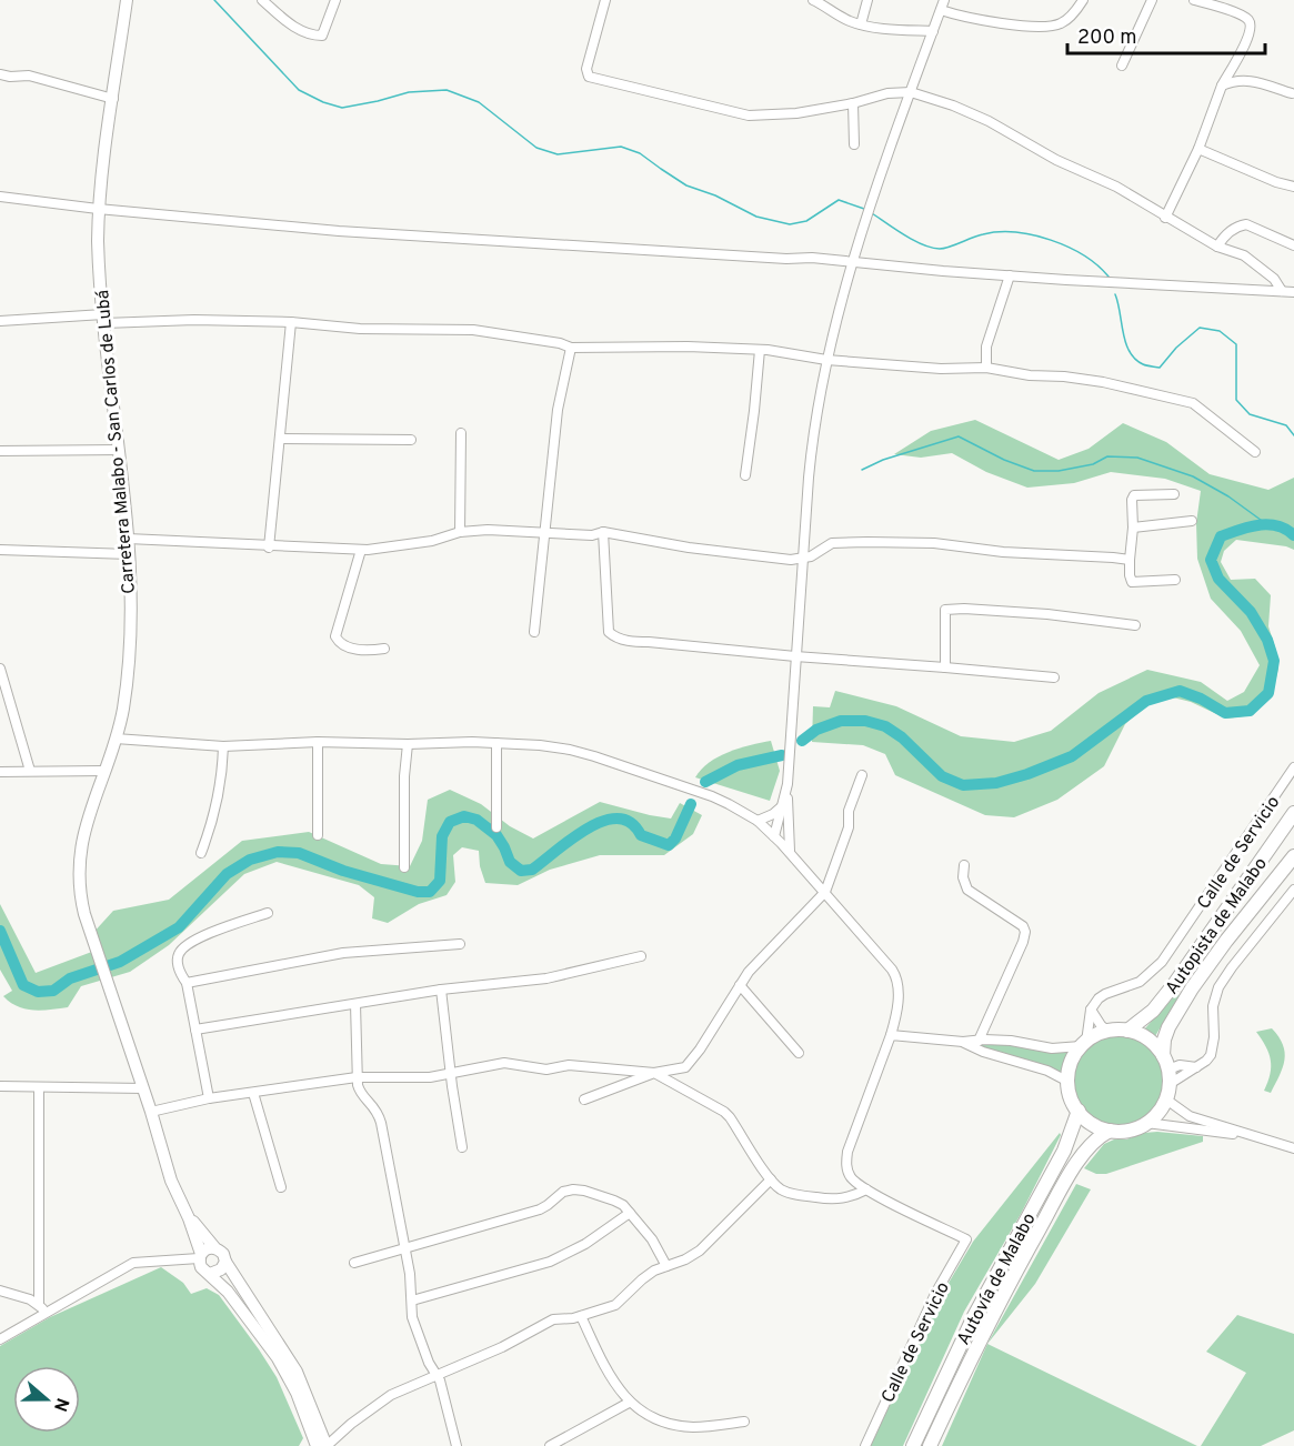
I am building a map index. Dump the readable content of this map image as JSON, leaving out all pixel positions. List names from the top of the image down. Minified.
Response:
{"streets":{"highway":["Autopista de Malabo","Autovía de Malabo"],"main road":["Carretera Malabo - San Carlos de Lubá"],"street":["Calle de Servicio"]},"crossings":[["Autopista de Malabo","Autovía de Malabo"]],"scale_bar":"200 m","north":"right"}
